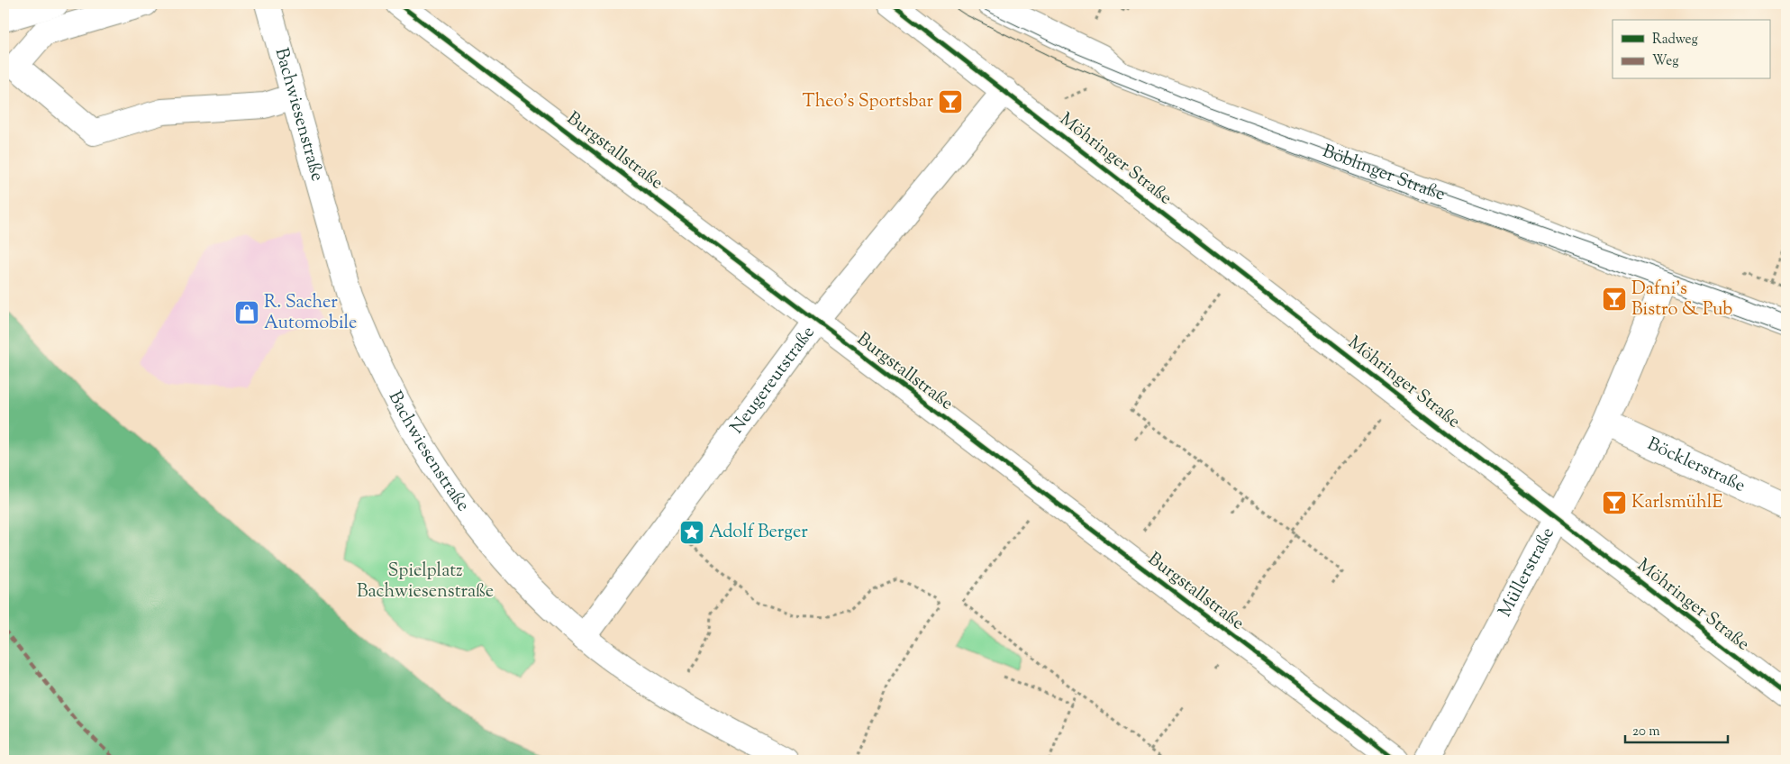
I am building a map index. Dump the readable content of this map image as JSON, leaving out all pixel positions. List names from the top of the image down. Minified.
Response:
{"streets":{"street":["Bachwiesenstraße","Burgstallstraße","Möhringer Straße","Böblinger Straße","Neugereutstraße","Böcklerstraße","Müllerstraße"]},"crossings":[["Bachwiesenstraße","Neugereutstraße"],["Burgstallstraße","Neugereutstraße"],["Möhringer Straße","Neugereutstraße"],["Möhringer Straße","Müllerstraße"],["Böblinger Straße","Müllerstraße"],["Böcklerstraße","Müllerstraße"]],"parks":["Spielplatz Bachwiesenstraße"],"places":{"bar":["Theo's Sportsbar","Dafni's Bistro & Pub","KarlsmühlE"],"shop":["R. Sacher Automobile"],"place":["Adolf Berger"]},"legend":["Radweg","Weg"],"scale_bar":"20 m"}
